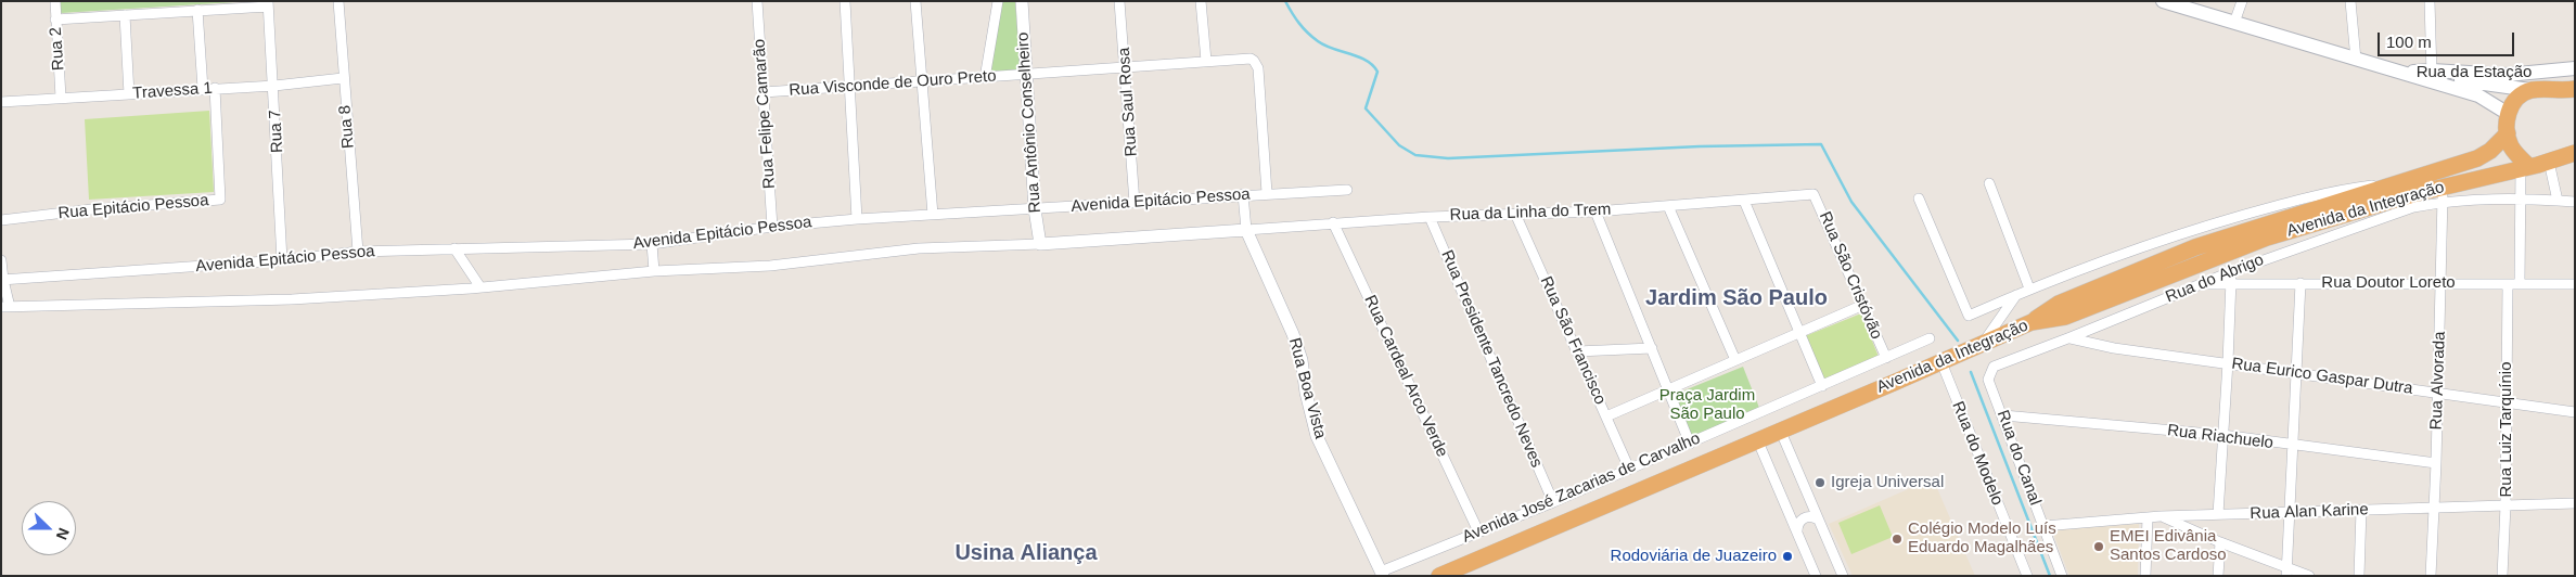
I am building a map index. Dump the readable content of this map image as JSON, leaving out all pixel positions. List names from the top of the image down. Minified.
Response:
{"streets":{"highway":["Avenida da Integração"],"main road":["Rua da Estação"],"street":["Rua 2","Rua Visconde de Ouro Preto","Travessa 1","Rua Saul Rosa","Rua Felipe Camarão","Rua Antônio Conselheiro","Rua 8","Rua 7","Avenida Epitácio Pessoa","Rua Epitácio Pessoa","Rua da Linha do Trem","Rua São Cristóvão","Rua do Abrigo","Rua Doutor Loreto","Rua São Francisco","Rua Presidente Tancredo Neves","Rua Cardeal Arco Verde","Rua Eurico Gaspar Dutra","Rua Alvorada","Rua Boa Vista","Rua Luiz Tarquínio","Rua Riachuelo","Rua do Modelo","Rua do Canal","Avenida José Zacarias de Carvalho","Rua Alan Karine"]},"crossings":[["Rua 2","Travessa 1"],["Rua Visconde de Ouro Preto","Rua Saul Rosa"],["Rua Visconde de Ouro Preto","Rua Felipe Camarão"],["Rua Visconde de Ouro Preto","Rua Antônio Conselheiro"],["Rua Visconde de Ouro Preto","Avenida Epitácio Pessoa"],["Travessa 1","Rua 8"],["Travessa 1","Rua 7"],["Travessa 1","Rua Epitácio Pessoa"],["Rua Saul Rosa","Avenida Epitácio Pessoa"],["Rua Felipe Camarão","Avenida Epitácio Pessoa"],["Rua Antônio Conselheiro","Avenida Epitácio Pessoa"],["Rua 8","Avenida Epitácio Pessoa"],["Rua 7","Avenida Epitácio Pessoa"],["Avenida da Integração","Rua do Abrigo"],["Avenida da Integração","Rua Alvorada"],["Avenida da Integração","Rua do Modelo"],["Rua da Linha do Trem","Rua São Cristóvão"],["Rua da Linha do Trem","Rua São Francisco"],["Rua da Linha do Trem","Rua Presidente Tancredo Neves"],["Rua da Linha do Trem","Rua Cardeal Arco Verde"],["Rua da Linha do Trem","Rua Boa Vista"],["Rua São Cristóvão","Avenida José Zacarias de Carvalho"],["Rua do Abrigo","Rua Doutor Loreto"],["Rua do Abrigo","Rua Eurico Gaspar Dutra"],["Rua do Abrigo","Rua Alvorada"],["Rua do Abrigo","Rua do Canal"],["Rua Doutor Loreto","Rua Alvorada"],["Rua Doutor Loreto","Rua Luiz Tarquínio"],["Rua São Francisco","Avenida José Zacarias de Carvalho"],["Rua Presidente Tancredo Neves","Avenida José Zacarias de Carvalho"],["Rua Cardeal Arco Verde","Avenida José Zacarias de Carvalho"],["Rua Eurico Gaspar Dutra","Rua Alvorada"],["Rua Eurico Gaspar Dutra","Rua Luiz Tarquínio"],["Rua Alvorada","Rua Riachuelo"],["Rua Alvorada","Rua Alan Karine"],["Rua Boa Vista","Avenida José Zacarias de Carvalho"],["Rua Luiz Tarquínio","Rua Alan Karine"],["Rua Riachuelo","Rua do Canal"],["Rua do Canal","Rua Alan Karine"]],"districts":["Jardim São Paulo","Usina Aliança"],"parks":["Praça Jardim São Paulo"],"places":["Igreja Universal","Colégio Modelo Luís Eduardo Magalhães","EMEI Edivânia Santos Cardoso","Rodoviária de Juazeiro"],"scale_bar":"100 m","north":"right"}
